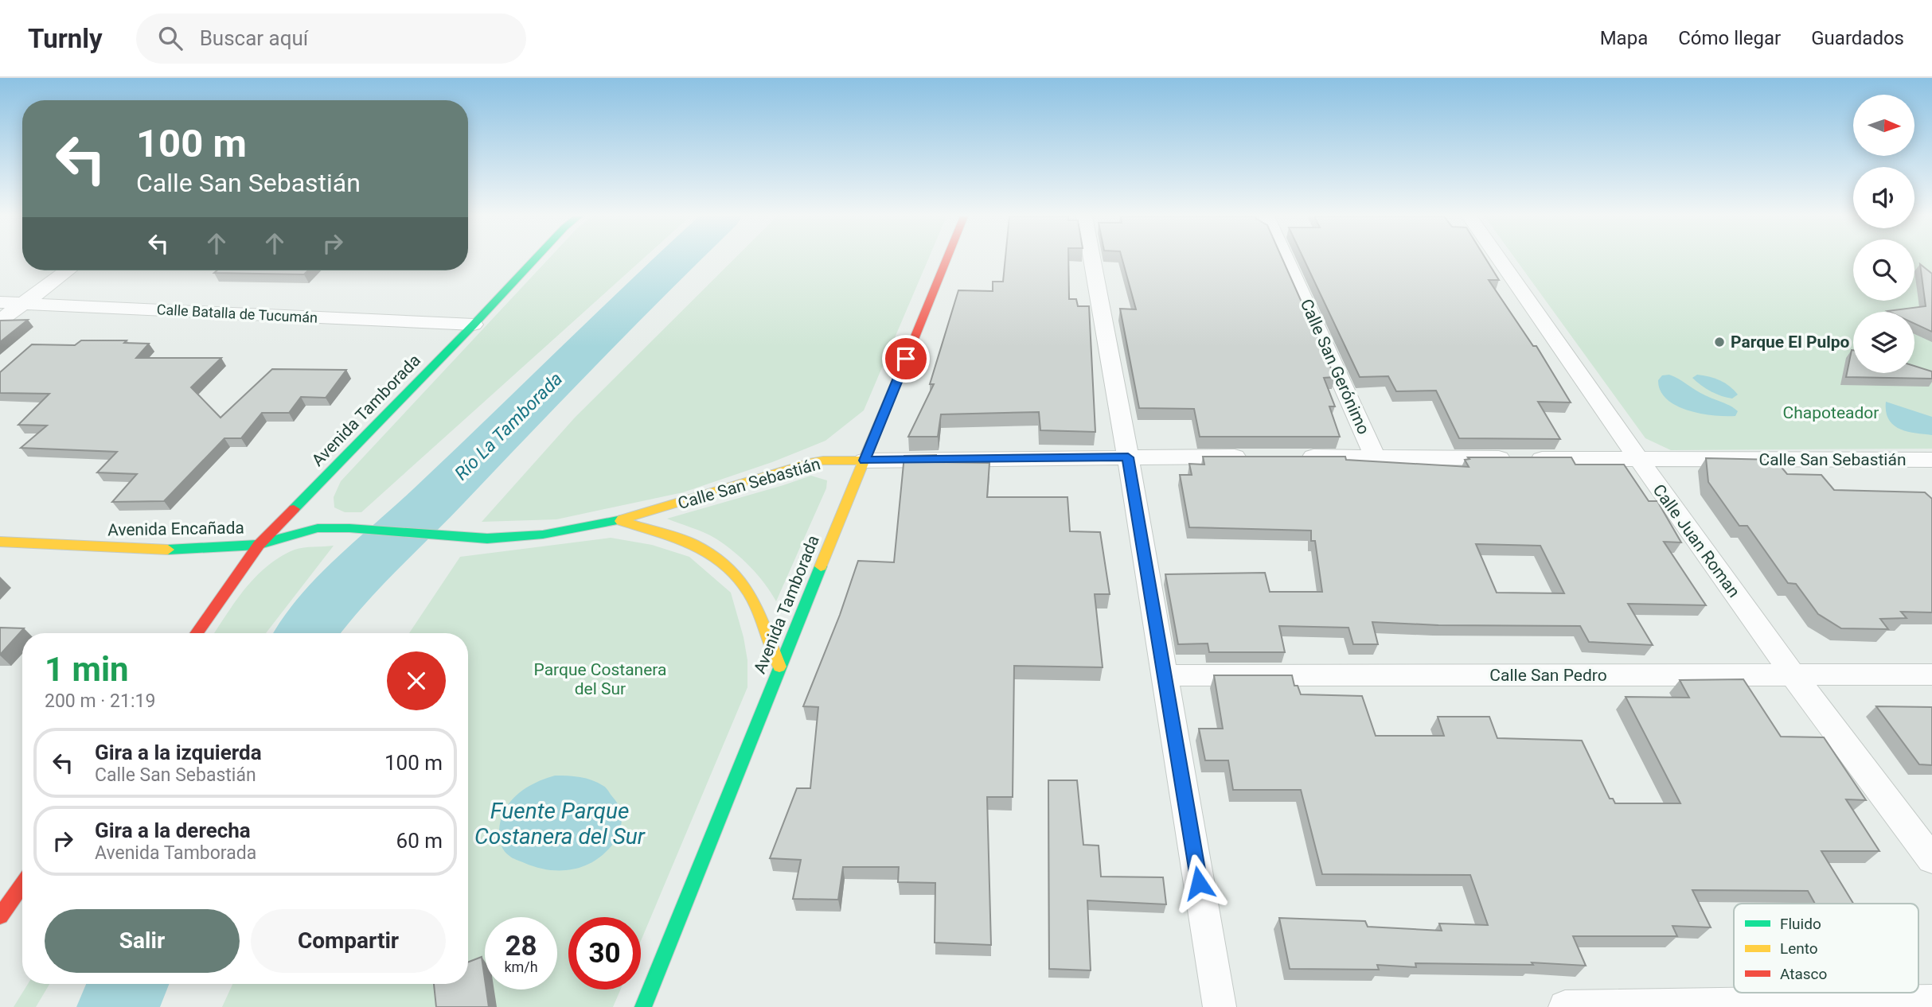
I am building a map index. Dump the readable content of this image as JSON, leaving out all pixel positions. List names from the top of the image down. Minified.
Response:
{"streets":{"main road":["Avenida Tamborada","Calle San Sebastián","Avenida Encañada"],"street":["Calle Batalla de Tucumán","Calle San Gerónimo","Calle Juan Roman","Calle San Pedro"]},"crossings":[["Calle Batalla de Tucumán","Avenida Tamborada"],["Calle San Gerónimo","Calle San Sebastián"],["Avenida Tamborada","Calle San Sebastián"],["Avenida Tamborada","Avenida Encañada"],["Calle San Sebastián","Avenida Encañada"],["Calle San Sebastián","Calle Juan Roman"],["Calle Juan Roman","Calle San Pedro"]],"water":["Río La Tamborada","Fuente Parque Costanera del Sur"],"parks":["Chapoteador","Parque Costanera del Sur"],"places":["Parque El Pulpo"],"legend":["Fluido","Lento","Atasco"],"north":"right","page":{"header":"Turnly","search":"Buscar aquí","nav":["Mapa","Cómo llegar","Guardados"],"turn":["100 m","Calle San Sebastián"],"heading":["1 min","200 m · 21:19"],"list":[{"name":"Gira a la izquierda","note":"Calle San Sebastián","value":"100 m"},{"name":"Gira a la derecha","note":"Avenida Tamborada","value":"60 m"}],"buttons":["Salir","Compartir"],"speed":"28 km/h","limit":"30"}}
